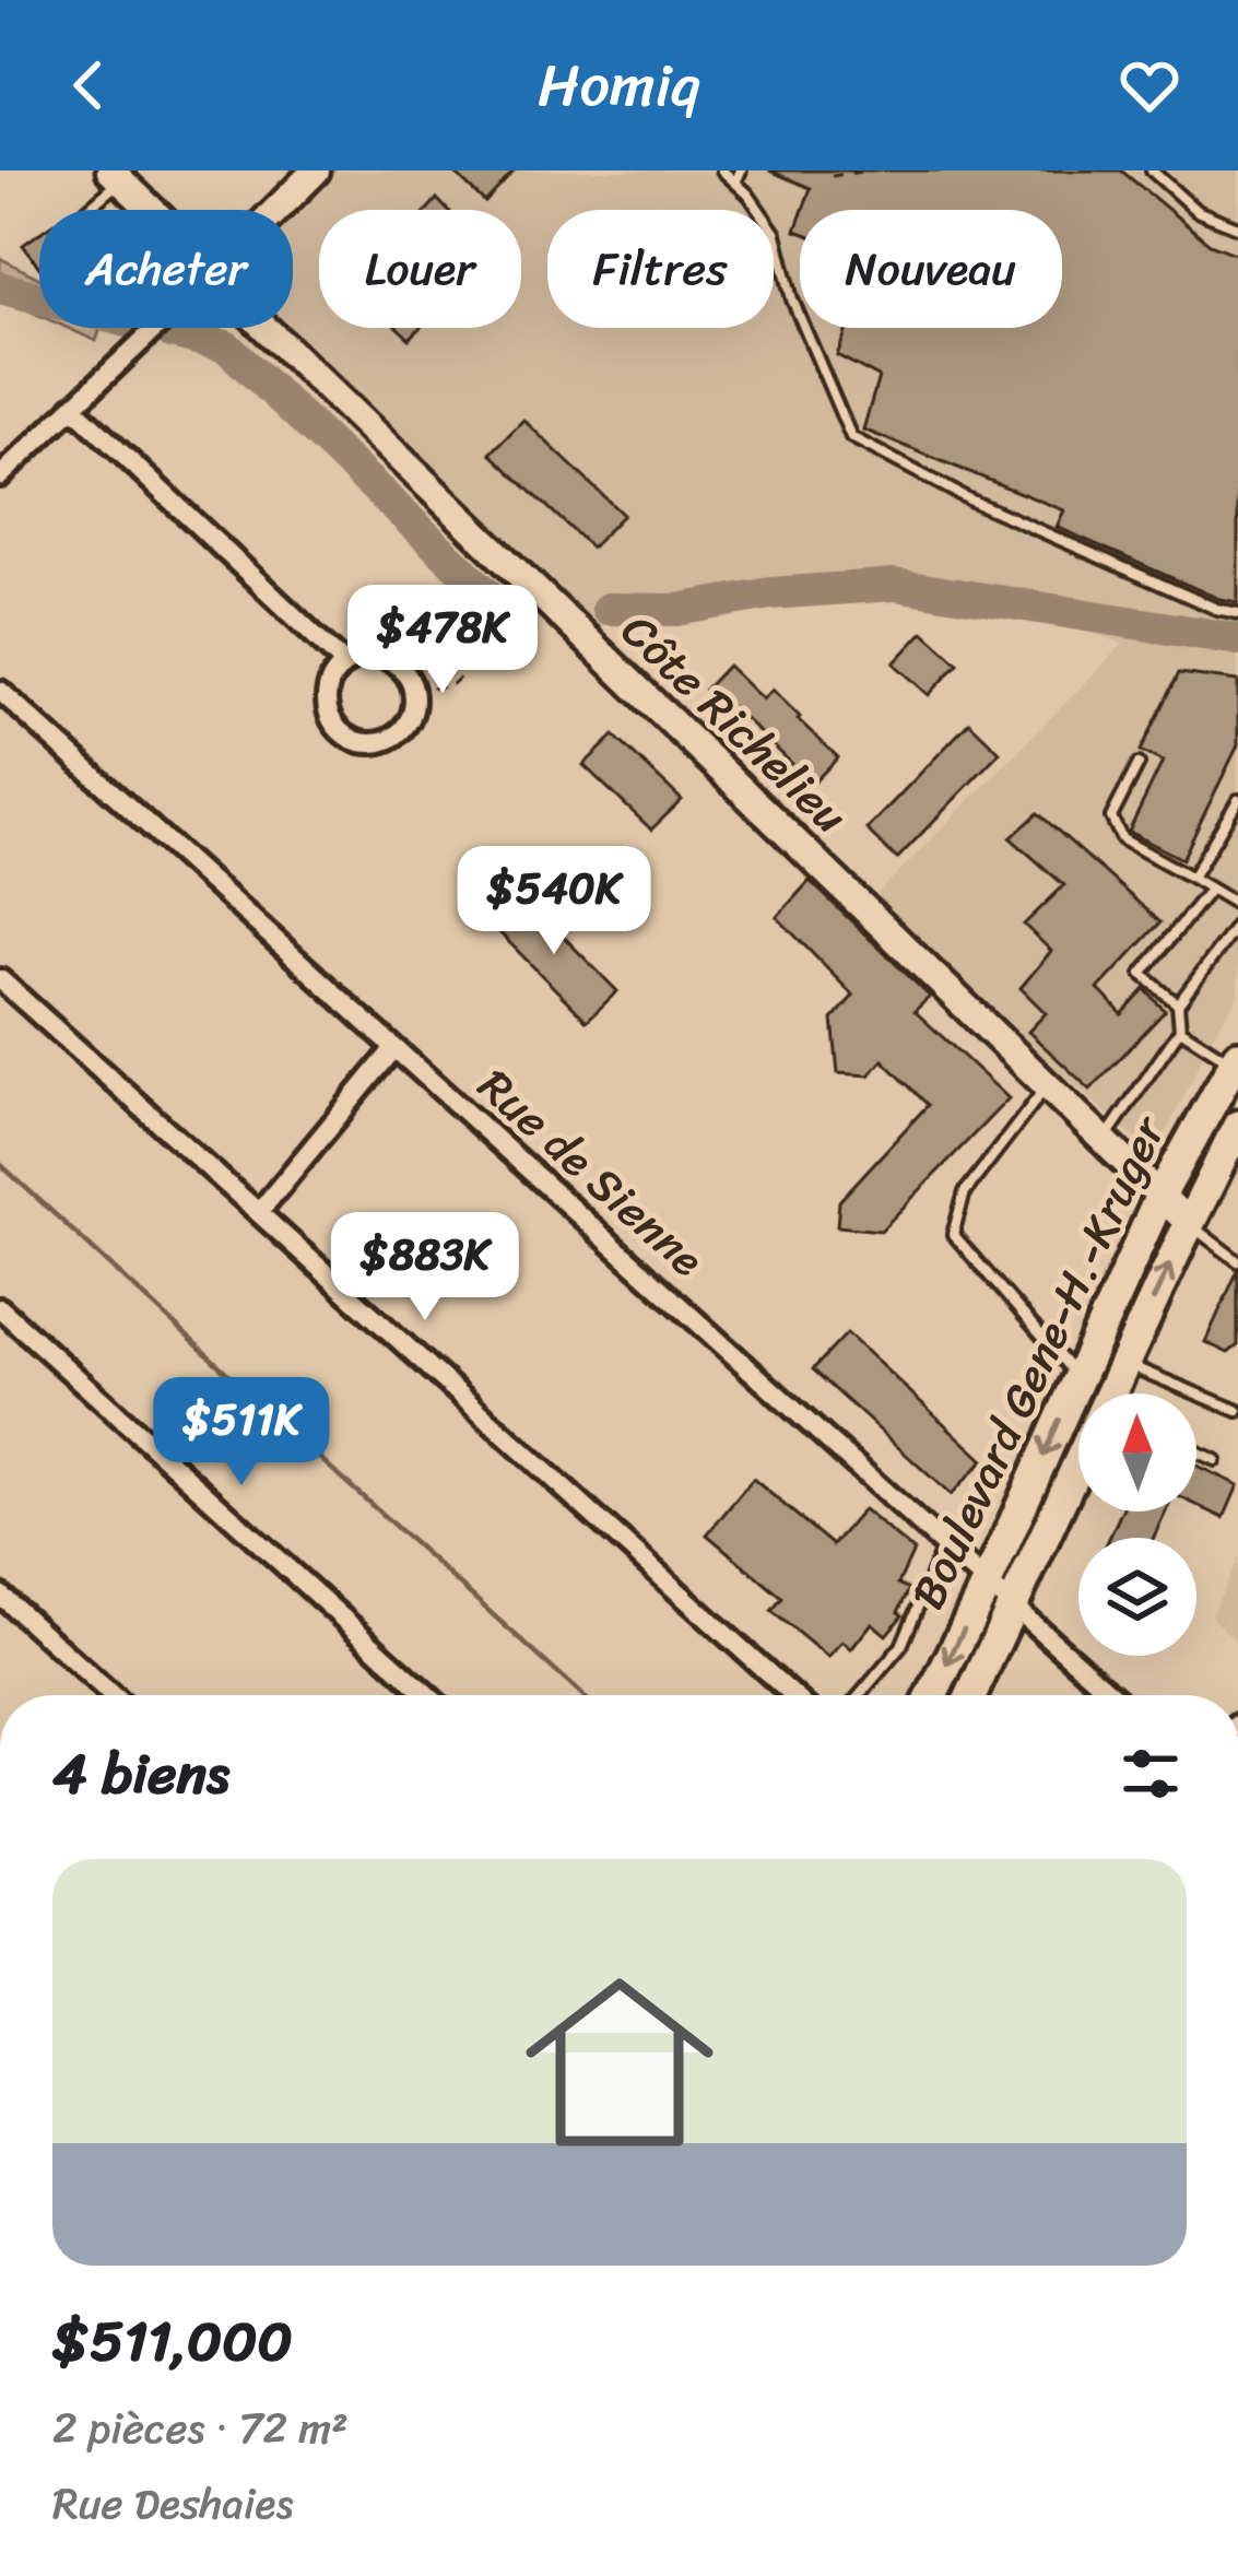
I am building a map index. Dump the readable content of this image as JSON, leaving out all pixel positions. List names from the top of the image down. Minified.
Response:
{"streets":{"main road":["Boulevard Gene-H.-Kruger"],"street":["Côte Richelieu","Rue de Sienne"]},"crossings":[["Côte Richelieu","Boulevard Gene-H.-Kruger"],["Rue de Sienne","Boulevard Gene-H.-Kruger"]],"north":"top","page":{"header":"Homiq","chip":["Acheter","Louer","Filtres","Nouveau"],"price":["$478K","$540K","$883K","$511K"],"heading":"4 biens","list":[{"name":"$511,000","note":"2 pièces · 72 m² · Rue Deshaies"}]}}
